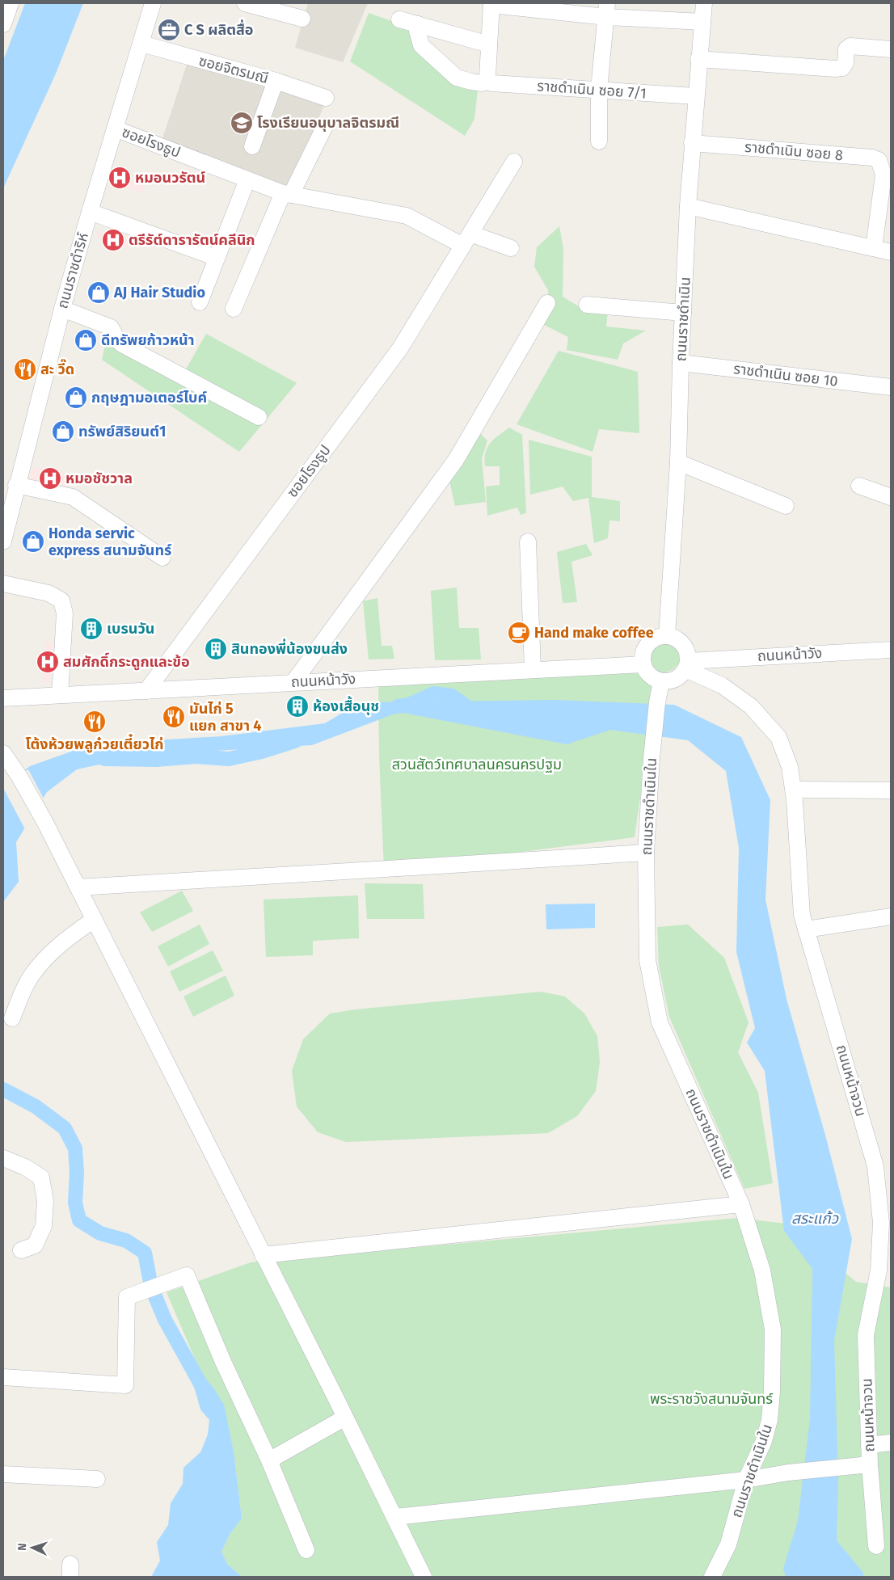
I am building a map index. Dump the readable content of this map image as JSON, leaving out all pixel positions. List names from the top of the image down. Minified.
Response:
{"streets":{"street":["ซอยจิตรมณี","ราชดำเนิน ซอย 7/1","ซอยโรงธูป","ราชดำเนิน ซอย 8","ถนนราชดำริห์","ถนนราชดำเนิน","ราชดำเนิน ซอย 10","ถนนหน้าวัง","ถนนราชดำเนินใน","ถนนหน้าจวน"]},"crossings":[["ซอยจิตรมณี","ถนนราชดำริห์"],["ราชดำเนิน ซอย 7/1","ถนนราชดำเนิน"],["ซอยโรงธูป","ถนนราชดำริห์"],["ซอยโรงธูป","ถนนหน้าวัง"],["ราชดำเนิน ซอย 8","ถนนราชดำเนิน"],["ถนนราชดำเนิน","ราชดำเนิน ซอย 10"],["ถนนราชดำเนิน","ถนนหน้าวัง"],["ถนนราชดำเนิน","ถนนราชดำเนินใน"],["ถนนราชดำเนิน","ถนนหน้าจวน"],["ถนนหน้าวัง","ถนนราชดำเนินใน"],["ถนนหน้าวัง","ถนนหน้าจวน"],["ถนนราชดำเนินใน","ถนนหน้าจวน"]],"water":["สระแก้ว"],"parks":["สวนสัตว์เทศบาลนครนครปฐม","พระราชวังสนามจันทร์"],"places":{"office":["C S ผลิตสื่อ"],"school or university":["โรงเรียนอนุบาลจิตรมณี"],"hospital":["หมอนวรัตน์","ตรีรัต์ดารารัตน์คลีนิก","หมอชัชวาล","สมศักดิ์กระดูกและข้อ"],"shop":["AJ Hair Studio","ดีทรัพยก้าวหน้า","กฤษฎามอเตอร์ไบค์","ทรัพย์สิริยนต์1","Honda servic express สนามจันทร์"],"restaurant":["สะ วี๊ด","มันไก่ 5 แยก สาขา 4","โต้งห้วยพลูก๋วยเตี๋ยวไก่"],"building":["เบรนวัน","สินทองพี่น้องขนส่ง","ห้องเสื้อนุช"],"cafe":["Hand make coffee"]},"north":"left"}
